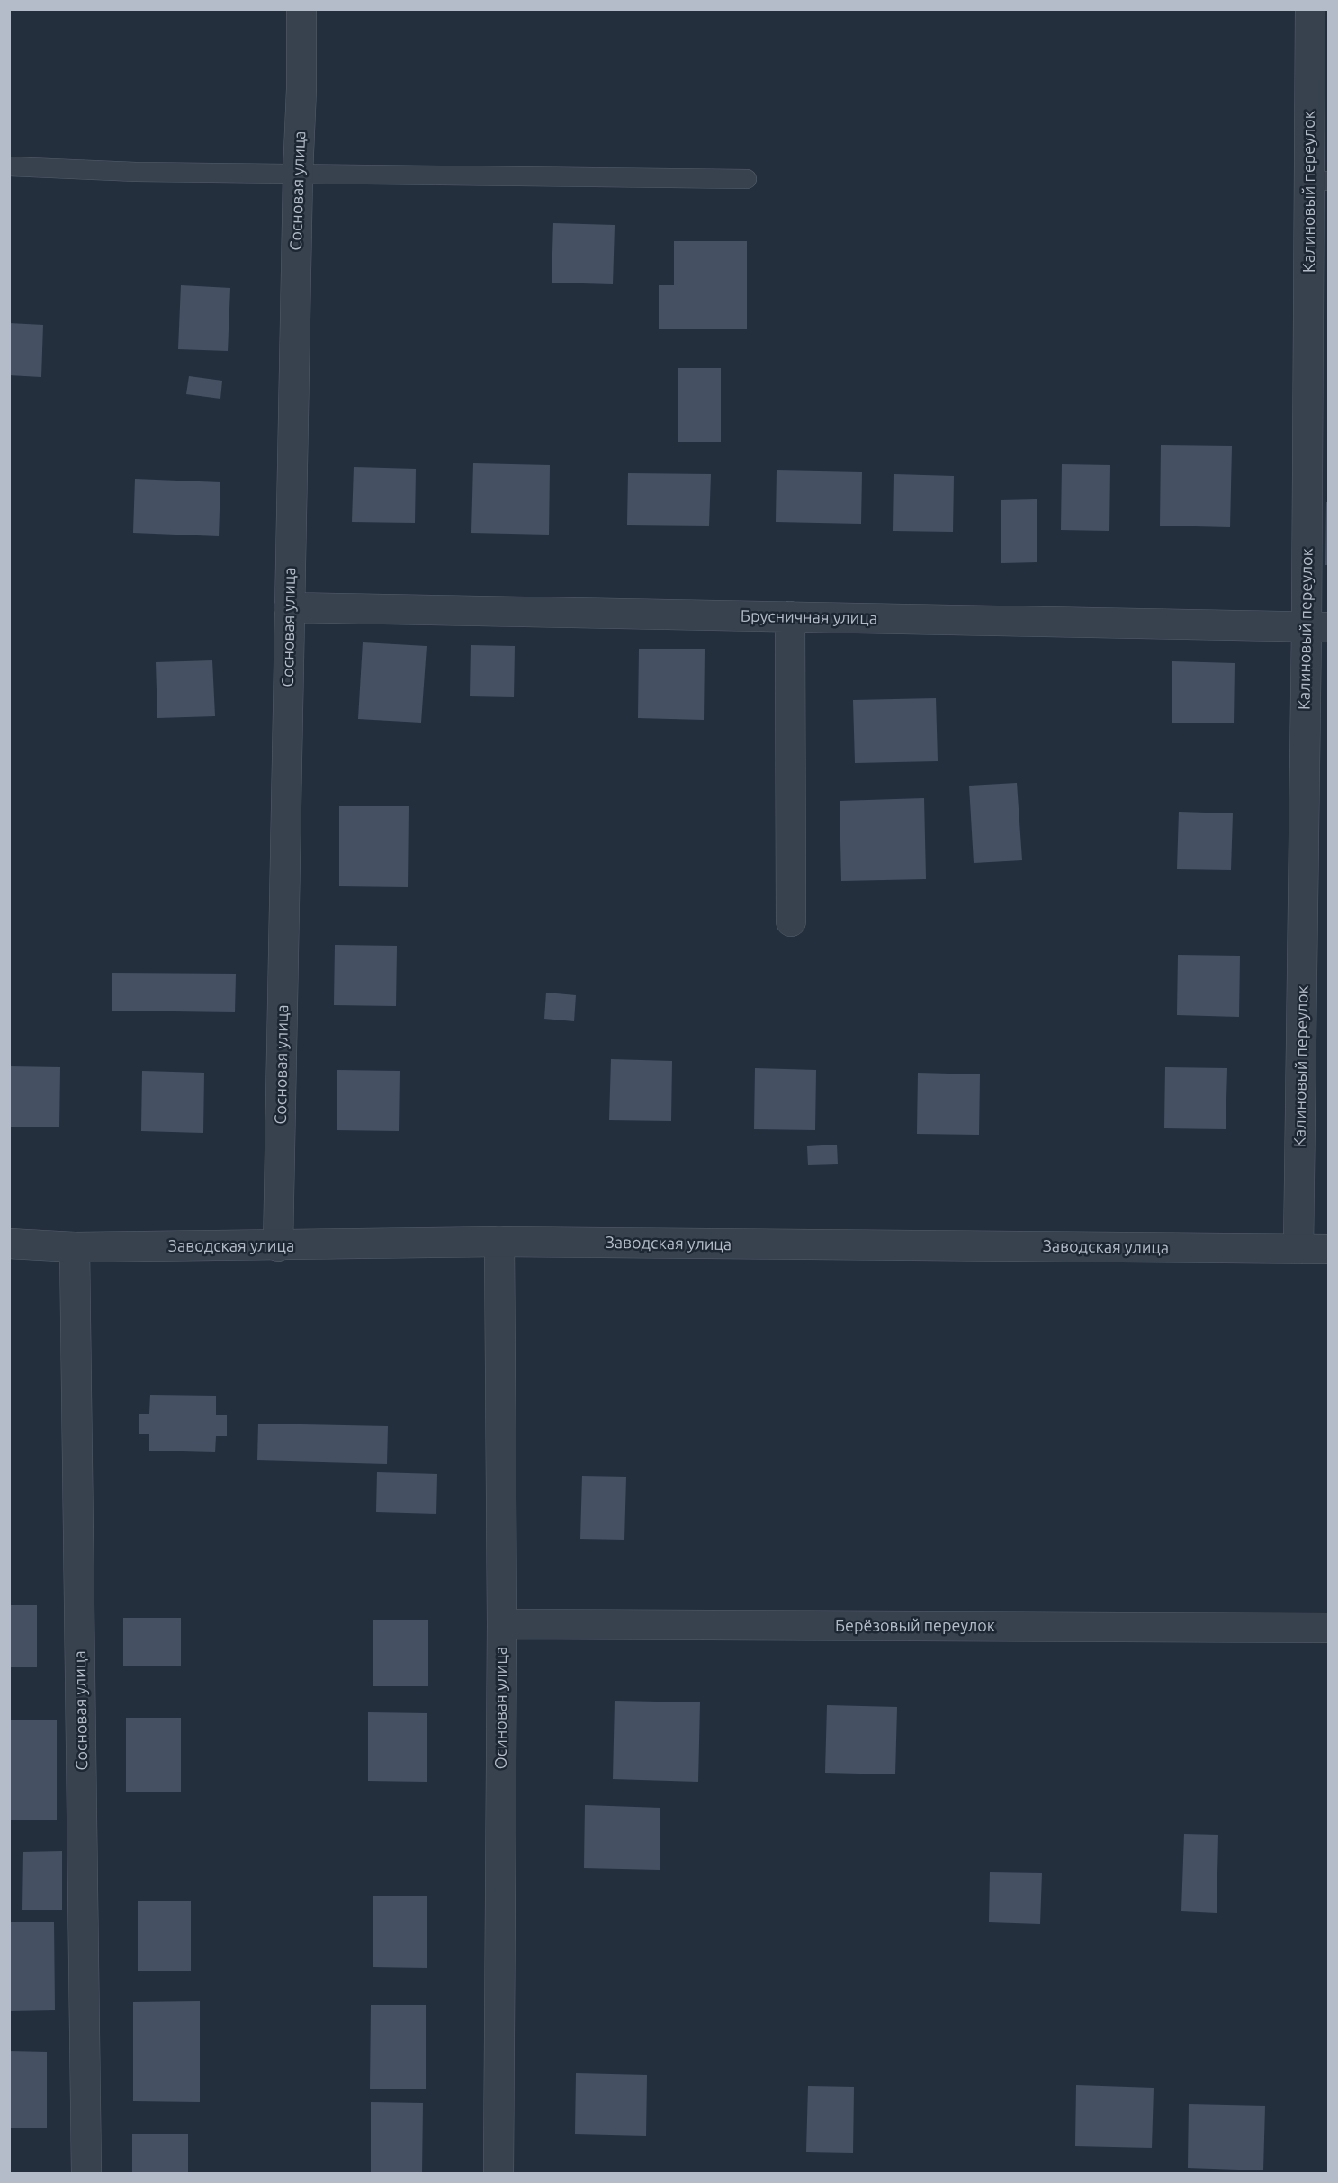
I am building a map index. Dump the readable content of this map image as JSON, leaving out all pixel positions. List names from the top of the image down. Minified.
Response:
{"streets":{"street":["Сосновая улица","Калиновый переулок","Брусничная улица","Заводская улица","Берёзовый переулок","Осиновая улица"]},"crossings":[["Сосновая улица","Брусничная улица"],["Сосновая улица","Заводская улица"],["Калиновый переулок","Брусничная улица"],["Калиновый переулок","Заводская улица"],["Заводская улица","Осиновая улица"],["Берёзовый переулок","Осиновая улица"]]}
